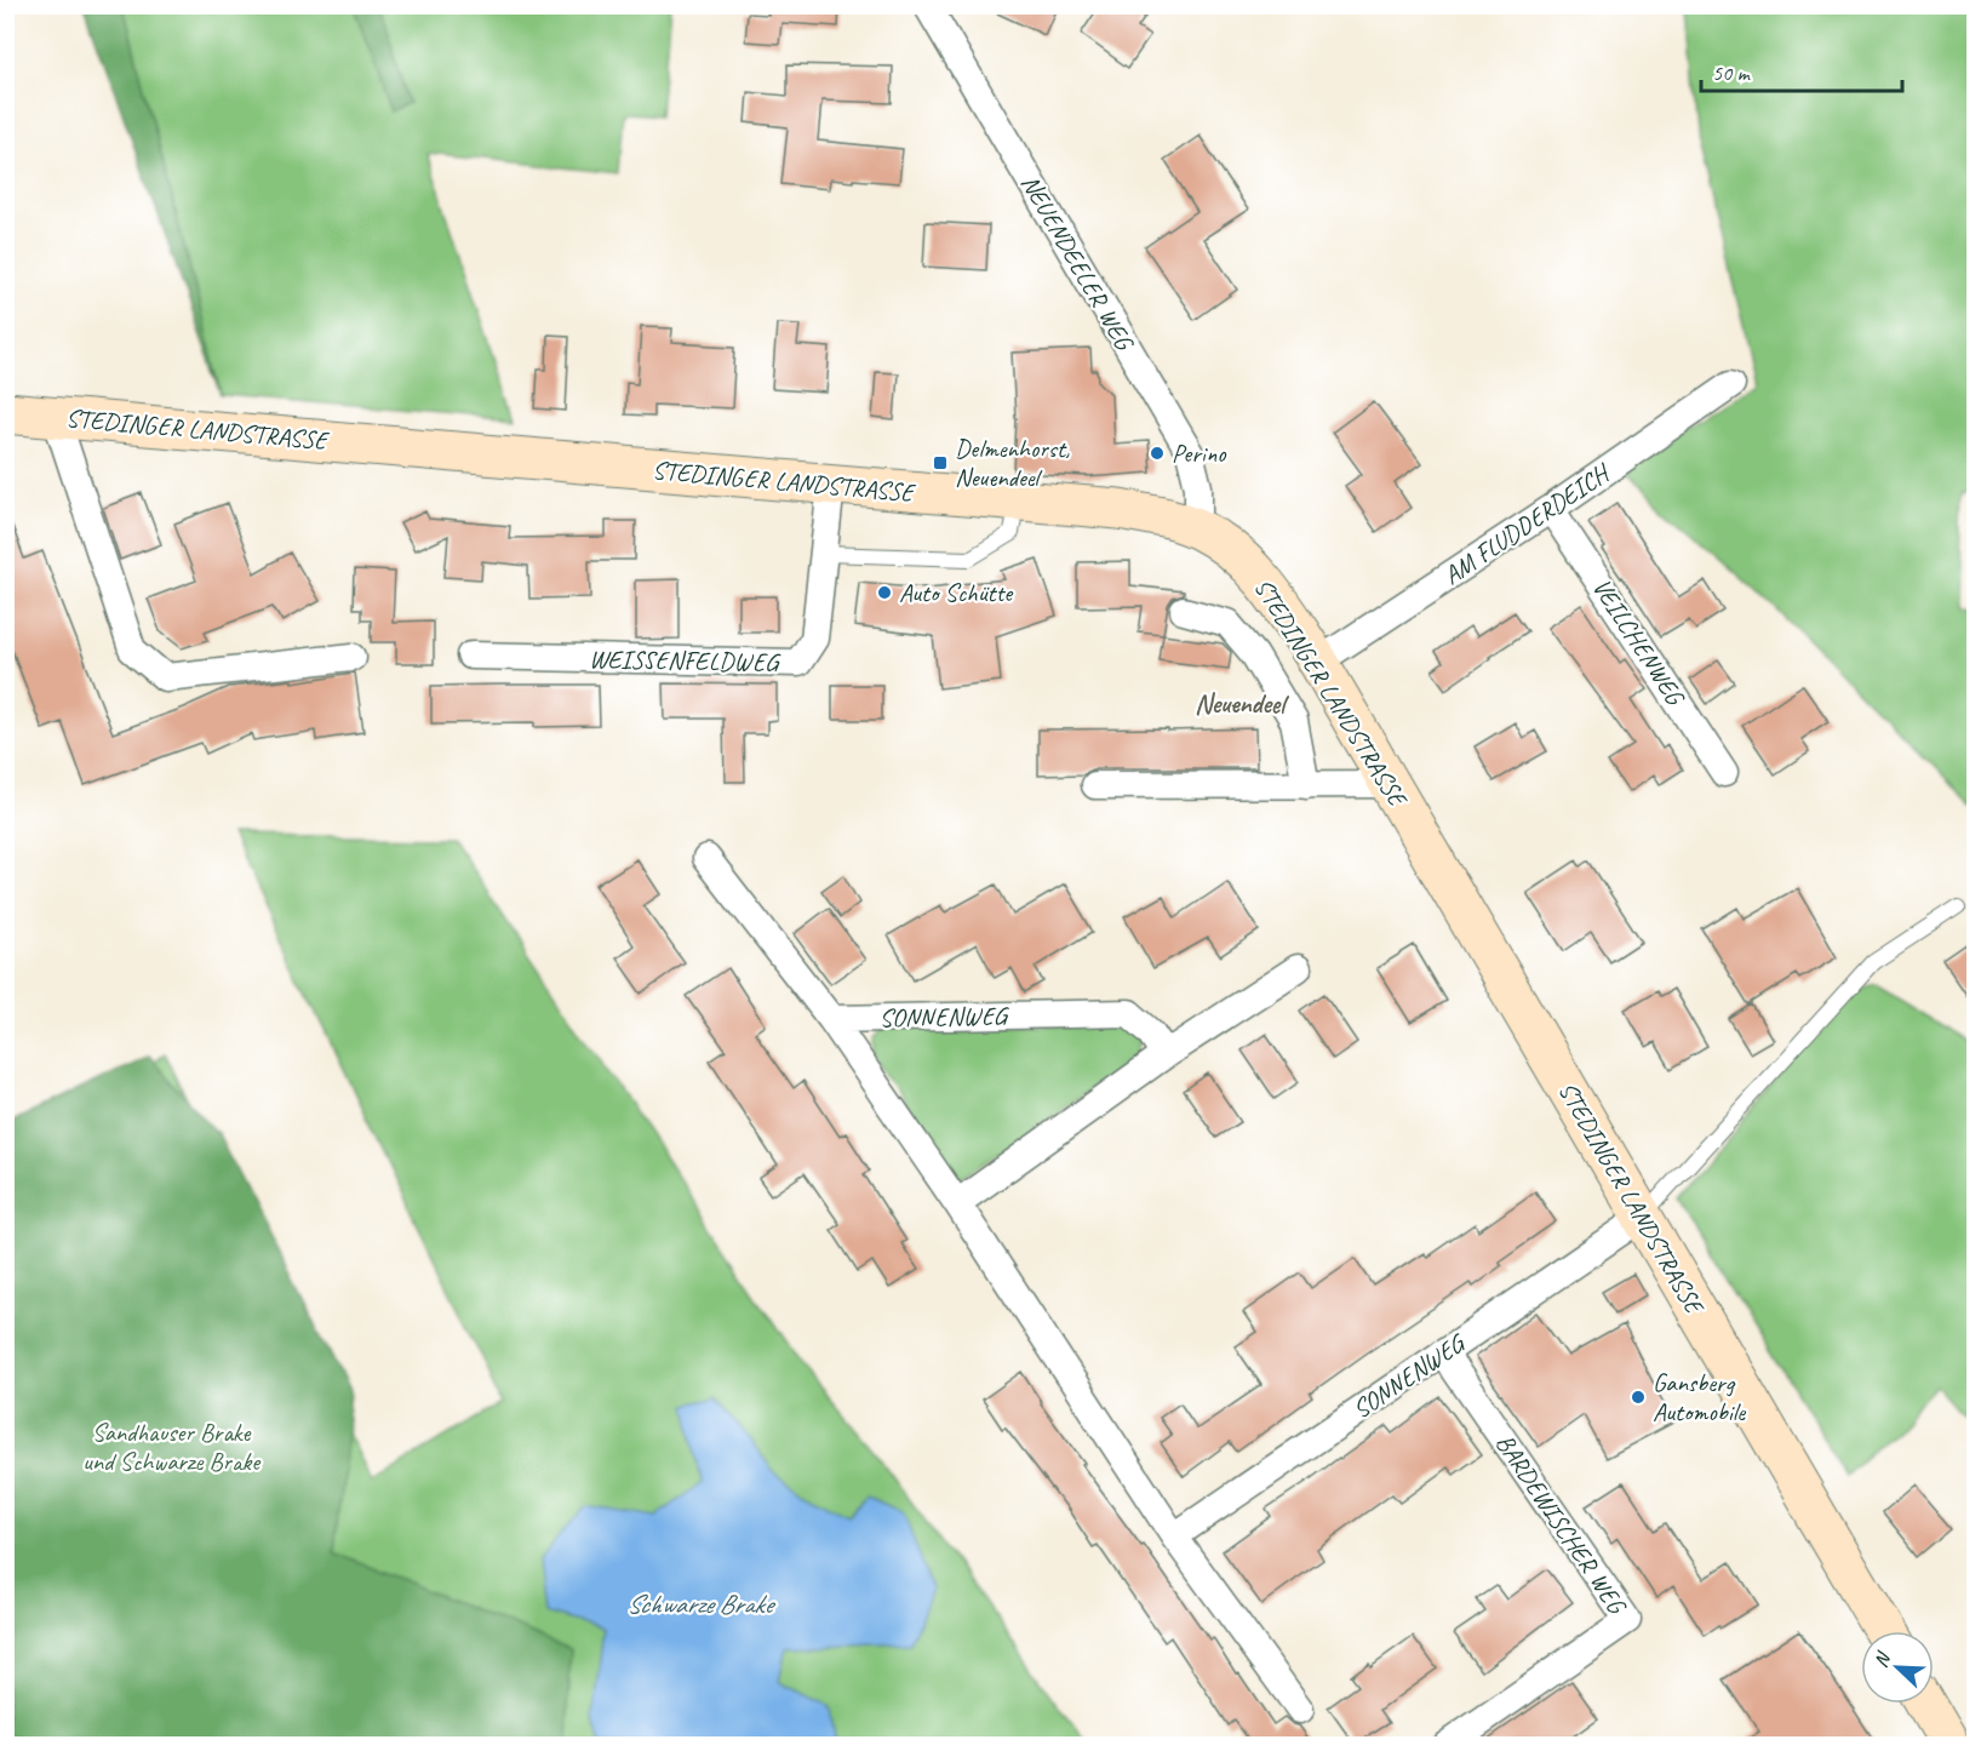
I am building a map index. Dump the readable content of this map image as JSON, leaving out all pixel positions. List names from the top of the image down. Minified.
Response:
{"streets":{"main road":["STEDINGER LANDSTRASSE"],"street":["NEUENDEELER WEG","AM FLUDDERDEICH","VEILCHENWEG","WEISSENFELDWEG","SONNENWEG","BARDEWISCHER WEG"]},"crossings":[["NEUENDEELER WEG","STEDINGER LANDSTRASSE"],["STEDINGER LANDSTRASSE","AM FLUDDERDEICH"],["STEDINGER LANDSTRASSE","WEISSENFELDWEG"],["STEDINGER LANDSTRASSE","SONNENWEG"],["AM FLUDDERDEICH","VEILCHENWEG"],["SONNENWEG","BARDEWISCHER WEG"]],"districts":["Neuendeel"],"water":["Schwarze Brake"],"parks":["Sandhauser Brake und Schwarze Brake"],"places":{"other":["Perino","Auto Schütte","Gansberg Automobile"],"transit":["Delmenhorst, Neuendeel"]},"scale_bar":"50 m","north":"top left"}
